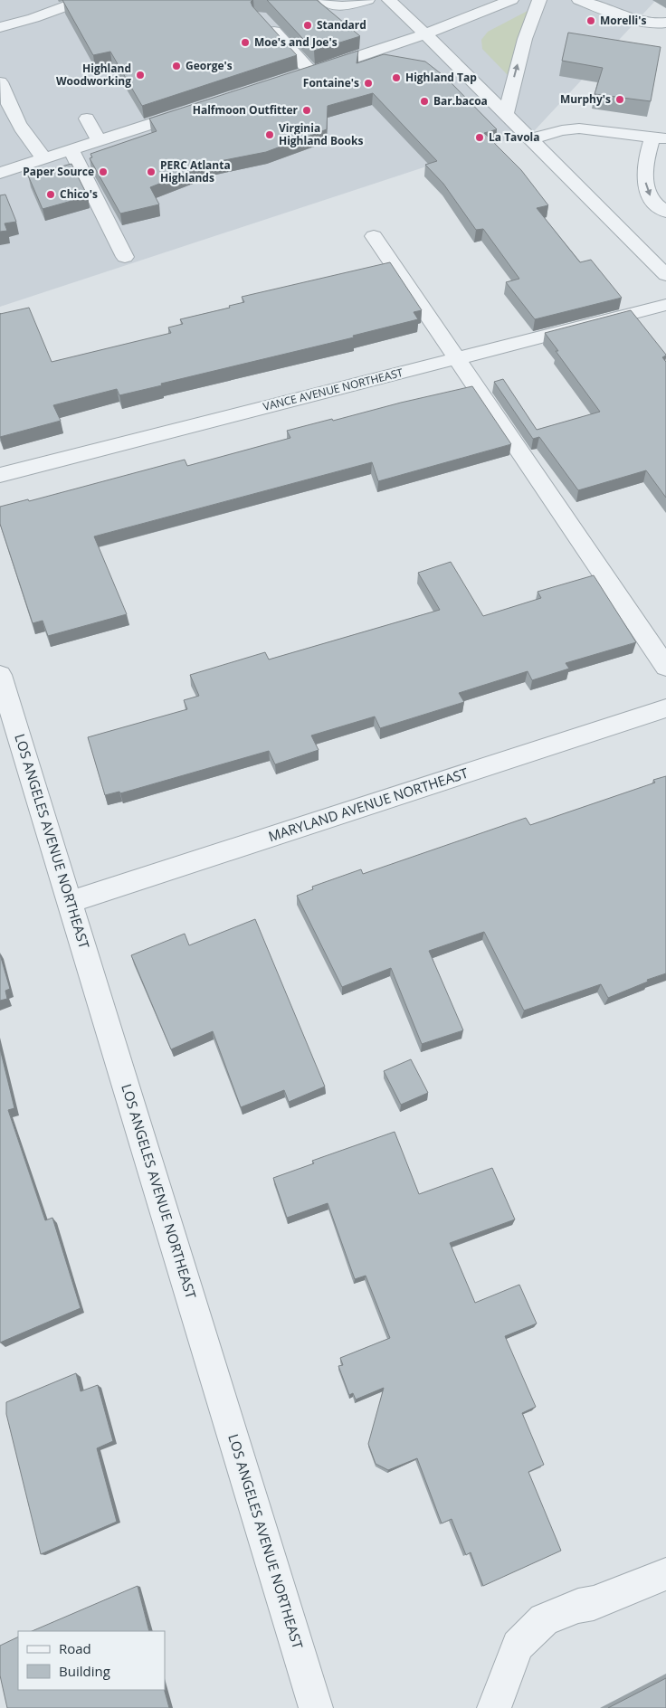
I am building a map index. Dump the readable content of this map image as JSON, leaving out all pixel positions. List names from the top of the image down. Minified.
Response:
{"streets":{"street":["VANCE AVENUE NORTHEAST","MARYLAND AVENUE NORTHEAST","LOS ANGELES AVENUE NORTHEAST"]},"crossings":[["MARYLAND AVENUE NORTHEAST","LOS ANGELES AVENUE NORTHEAST"]],"places":["Morelli's","Standard","Moe's and Joe's","George's","Highland Woodworking","Highland Tap","Fontaine's","Murphy's","Bar.bacoa","Halfmoon Outfitter","Virginia Highland Books","La Tavola","Paper Source","PERC Atlanta Highlands","Chico's"],"legend":["Road","Building"]}
